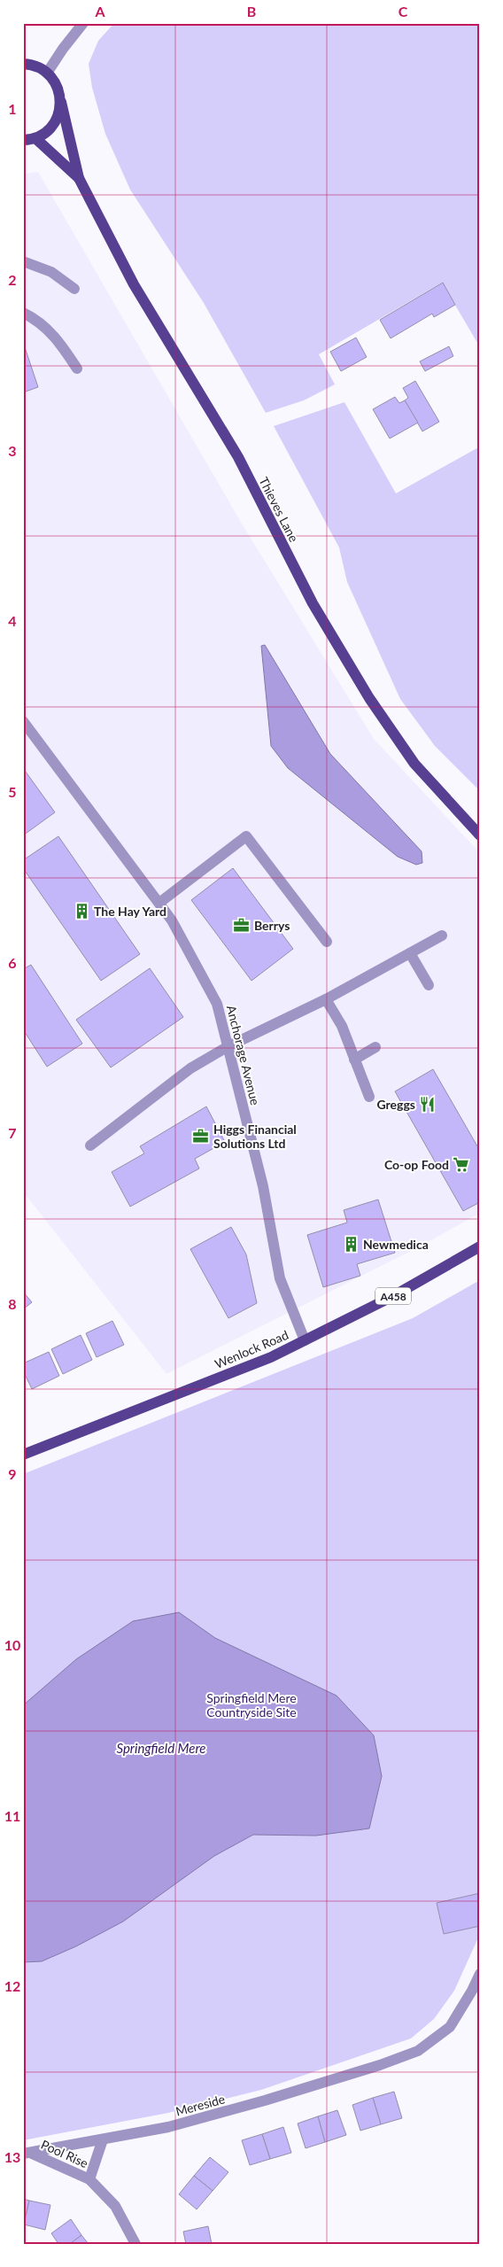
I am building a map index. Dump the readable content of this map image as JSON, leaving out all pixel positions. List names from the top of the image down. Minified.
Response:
{"streets":{"main road":["Thieves Lane","A458","Wenlock Road"],"street":["Anchorage Avenue","Mereside","Pool Rise"]},"crossings":[["Anchorage Avenue","Wenlock Road"],["Mereside","Pool Rise"]],"water":["Springfield Mere"],"parks":["Springfield Mere Countryside Site"],"places":{"building":["The Hay Yard","Newmedica"],"office":["Berrys","Higgs Financial Solutions Ltd"],"restaurant":["Greggs"],"supermarket":["Co-op Food"]},"grid":{"columns":["A","B","C"],"rows":["1","2","3","4","5","6","7","8","9","10","11","12","13"]}}
